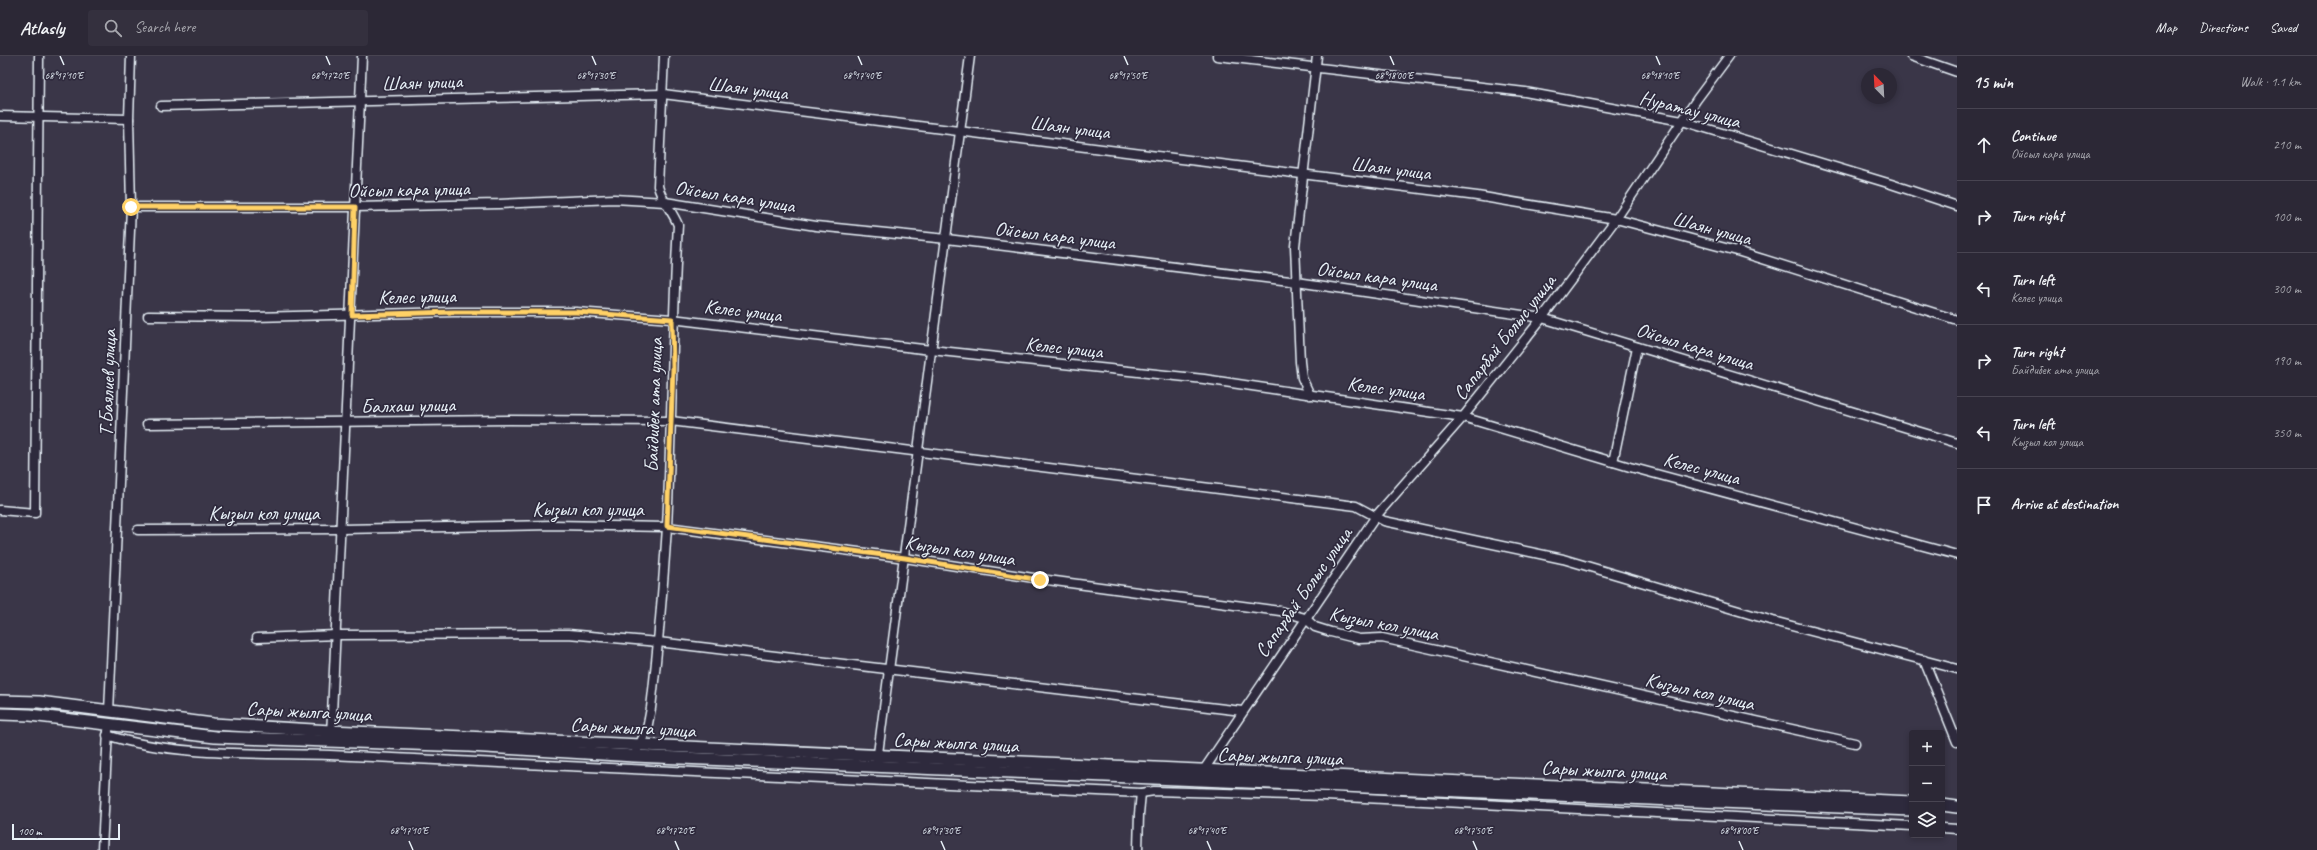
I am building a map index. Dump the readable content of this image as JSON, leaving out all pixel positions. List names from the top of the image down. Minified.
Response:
{"streets":{"main road":["Сары жылга улица"],"street":["Шаян улица","Нуратау улица","Ойсыл кара улица","Келес улица","Сапарбай Болыс улица","Т.Баялиев улица","Балхаш улица","Байдибек ата улица","Кызыл кол улица"]},"crossings":[["Шаян улица","Сапарбай Болыс улица"],["Шаян улица","Байдибек ата улица"],["Нуратау улица","Сапарбай Болыс улица"],["Ойсыл кара улица","Сапарбай Болыс улица"],["Ойсыл кара улица","Т.Баялиев улица"],["Ойсыл кара улица","Байдибек ата улица"],["Келес улица","Сапарбай Болыс улица"],["Келес улица","Байдибек ата улица"],["Сапарбай Болыс улица","Балхаш улица"],["Сапарбай Болыс улица","Кызыл кол улица"],["Сапарбай Болыс улица","Сары жылга улица"],["Т.Баялиев улица","Сары жылга улица"],["Балхаш улица","Байдибек ата улица"],["Байдибек ата улица","Кызыл кол улица"],["Байдибек ата улица","Сары жылга улица"]],"scale_bar":"100 m","north":"top left","page":{"header":"Atlasly","search":"Search here","nav":["Map","Directions","Saved"],"heading":["15 min","Walk · 1.1 km"],"list":[["Continue","Ойсыл кара улица","210 m"],["Turn right","100 m"],["Turn left","Келес улица","300 m"],["Turn right","Байдибек ата улица","190 m"],["Turn left","Кызыл кол улица","350 m"],"Arrive at destination"],"map_buttons":["+","−"],"scale":"100 m"},"coordinates":["68°17'10\"E","68°17'20\"E","68°17'40\"E","68°17'50\"E","68°17'30\"E","68°18'00\"E","68°18'10\"E"]}
